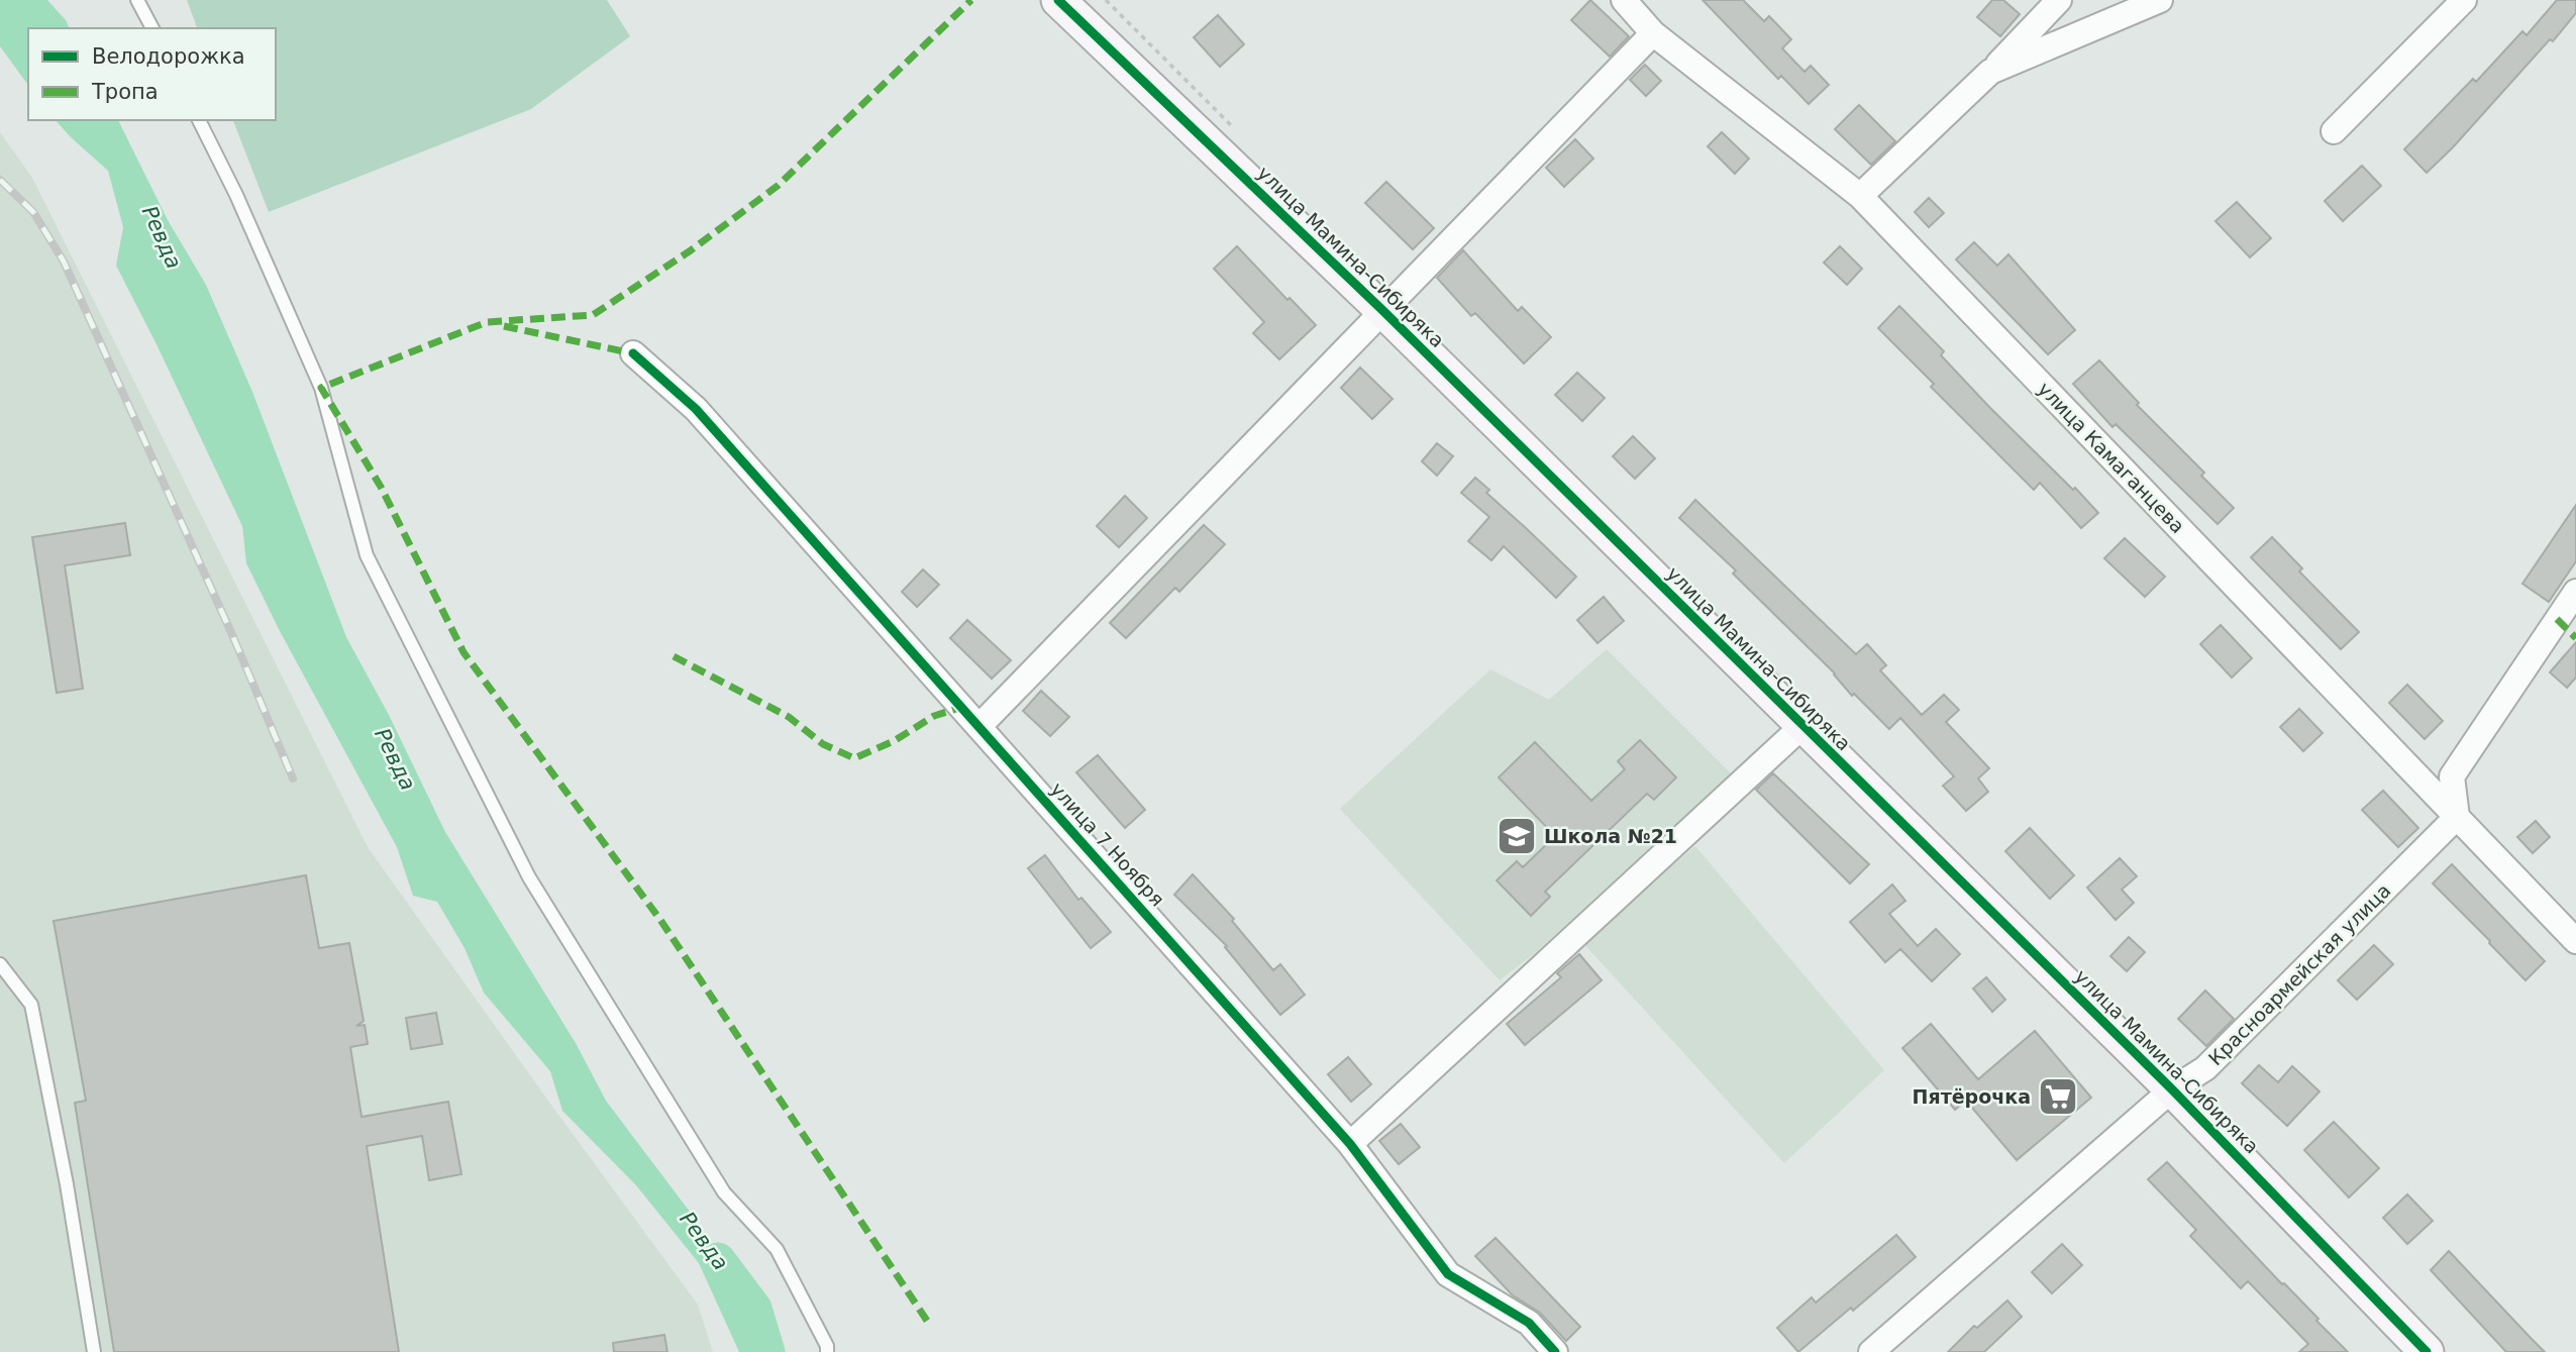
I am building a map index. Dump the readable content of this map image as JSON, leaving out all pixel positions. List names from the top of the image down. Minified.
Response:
{"streets":{"street":["улица Мамина-Сибиряка","улица Камаганцева","улица 7 Ноября","Красноармейская улица"]},"crossings":[["улица Мамина-Сибиряка","Красноармейская улица"],["улица Камаганцева","Красноармейская улица"]],"water":["Ревда"],"places":{"school or university":["Школа №21"],"supermarket":["Пятёрочка"]},"legend":["Велодорожка","Тропа"]}
